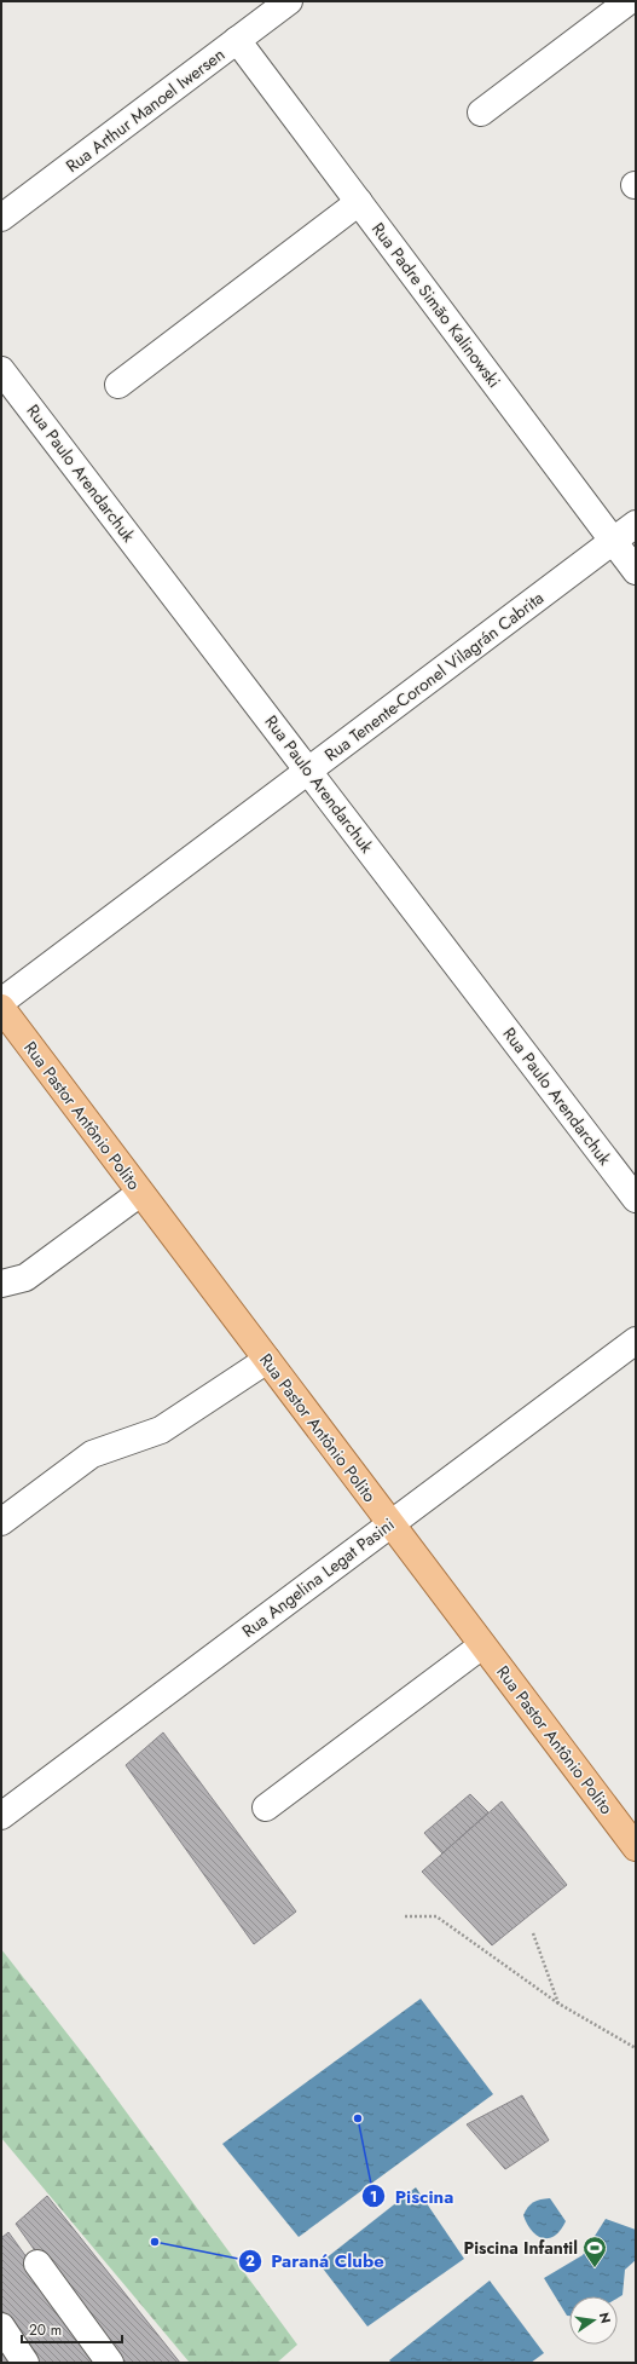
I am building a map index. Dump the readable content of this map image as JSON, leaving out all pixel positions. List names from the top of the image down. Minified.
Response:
{"streets":{"main road":["Rua Pastor Antônio Polito"],"street":["Rua Arthur Manoel Iwersen","Rua Padre Simão Kalinowski","Rua Paulo Arendarchuk","Rua Tenente-Coronel Vilagrán Cabrita","Rua Angelina Legat Pasini"]},"crossings":[["Rua Arthur Manoel Iwersen","Rua Padre Simão Kalinowski"],["Rua Padre Simão Kalinowski","Rua Tenente-Coronel Vilagrán Cabrita"],["Rua Paulo Arendarchuk","Rua Tenente-Coronel Vilagrán Cabrita"],["Rua Pastor Antônio Polito","Rua Angelina Legat Pasini"]],"places":{"other":["Piscina","Paraná Clube"],"sports":["Piscina Infantil"]},"scale_bar":"20 m","north":"right"}
